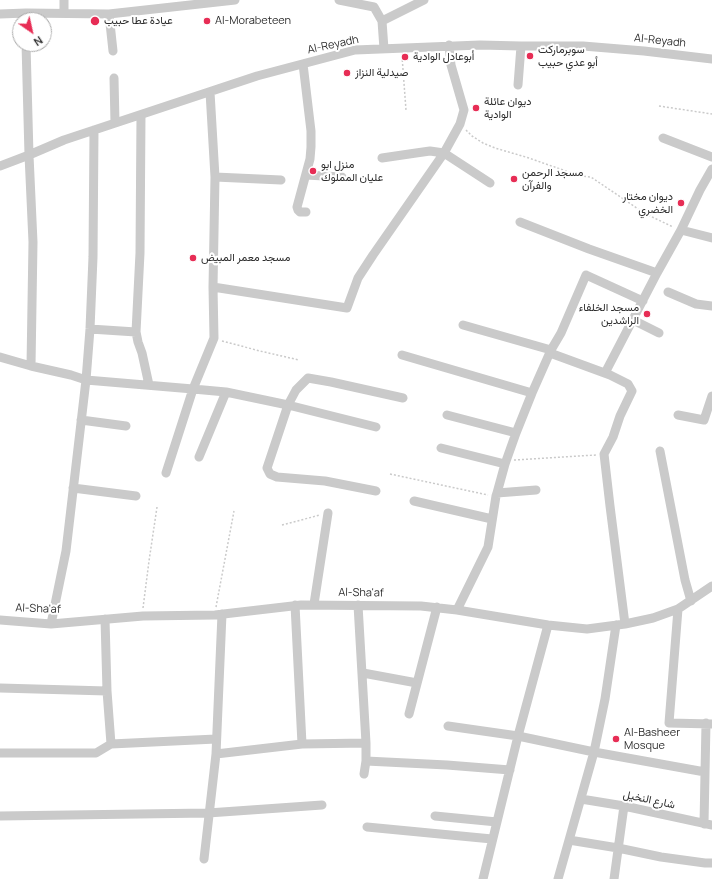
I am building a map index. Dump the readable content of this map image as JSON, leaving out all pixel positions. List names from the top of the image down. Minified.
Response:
{"streets":{"street":["Al-Reyadh","Al-Sha'af","شارع النخيل"]},"places":["عيادة عطا حبيب","Al-Morabeteen","سوبرماركت أبو عدي حبيب","أبوعادل الوادية","صيدلية النزاز","ديوان عائلة الوادية","منزل ابو عليان المملوك","مسجد الرحمن والفرآن","ديوان مختار الخضري","مسجد معمر المبيض","مسجد الخلفاء الراشدين","Al-Basheer Mosque"],"north":"bottom right"}
